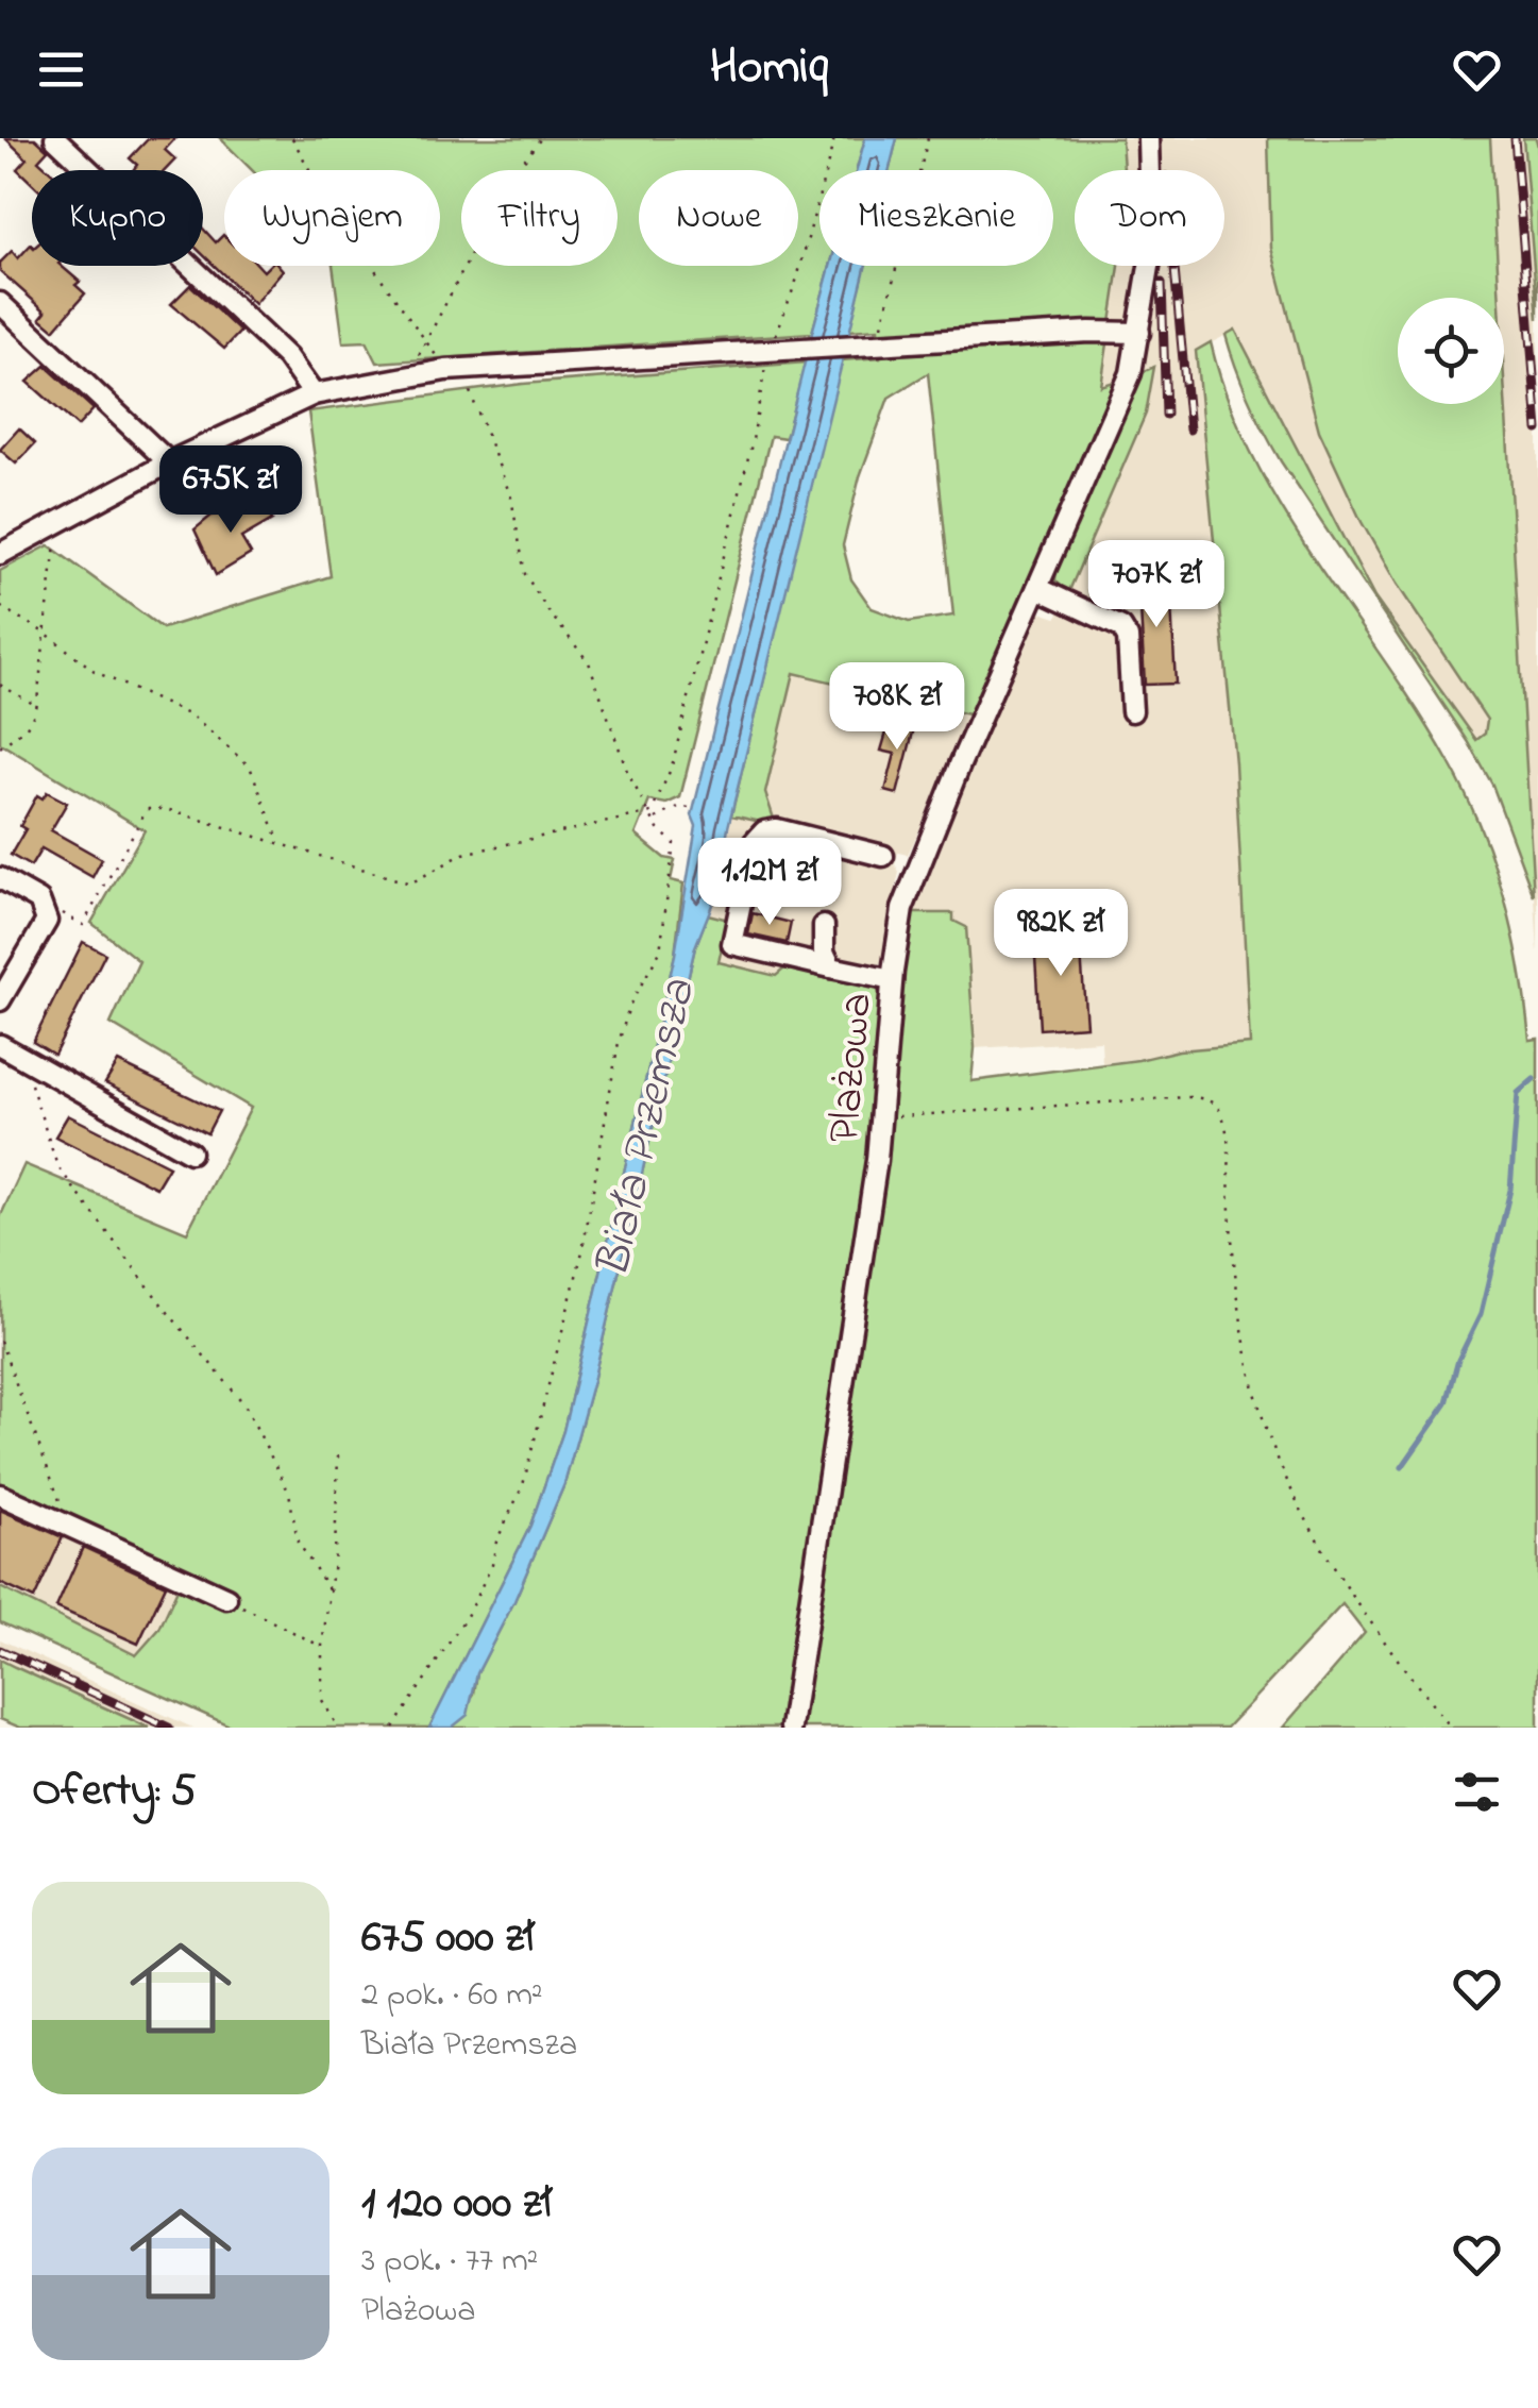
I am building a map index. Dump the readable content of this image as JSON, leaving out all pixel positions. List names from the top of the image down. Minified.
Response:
{"streets":{"street":["Plażowa"]},"water":["Biała Przemsza"],"page":{"header":"Homiq","chip":["Kupno","Wynajem","Filtry","Nowe","Mieszkanie","Dom"],"price":["675K zł","707K zł","708K zł","1.12M zł","982K zł"],"heading":"Oferty: 5","list":[{"name":"675 000 zł","note":"2 pok. · 60 m² · Biała Przemsza"},{"name":"1 120 000 zł","note":"3 pok. · 77 m² · Plażowa"}]}}
